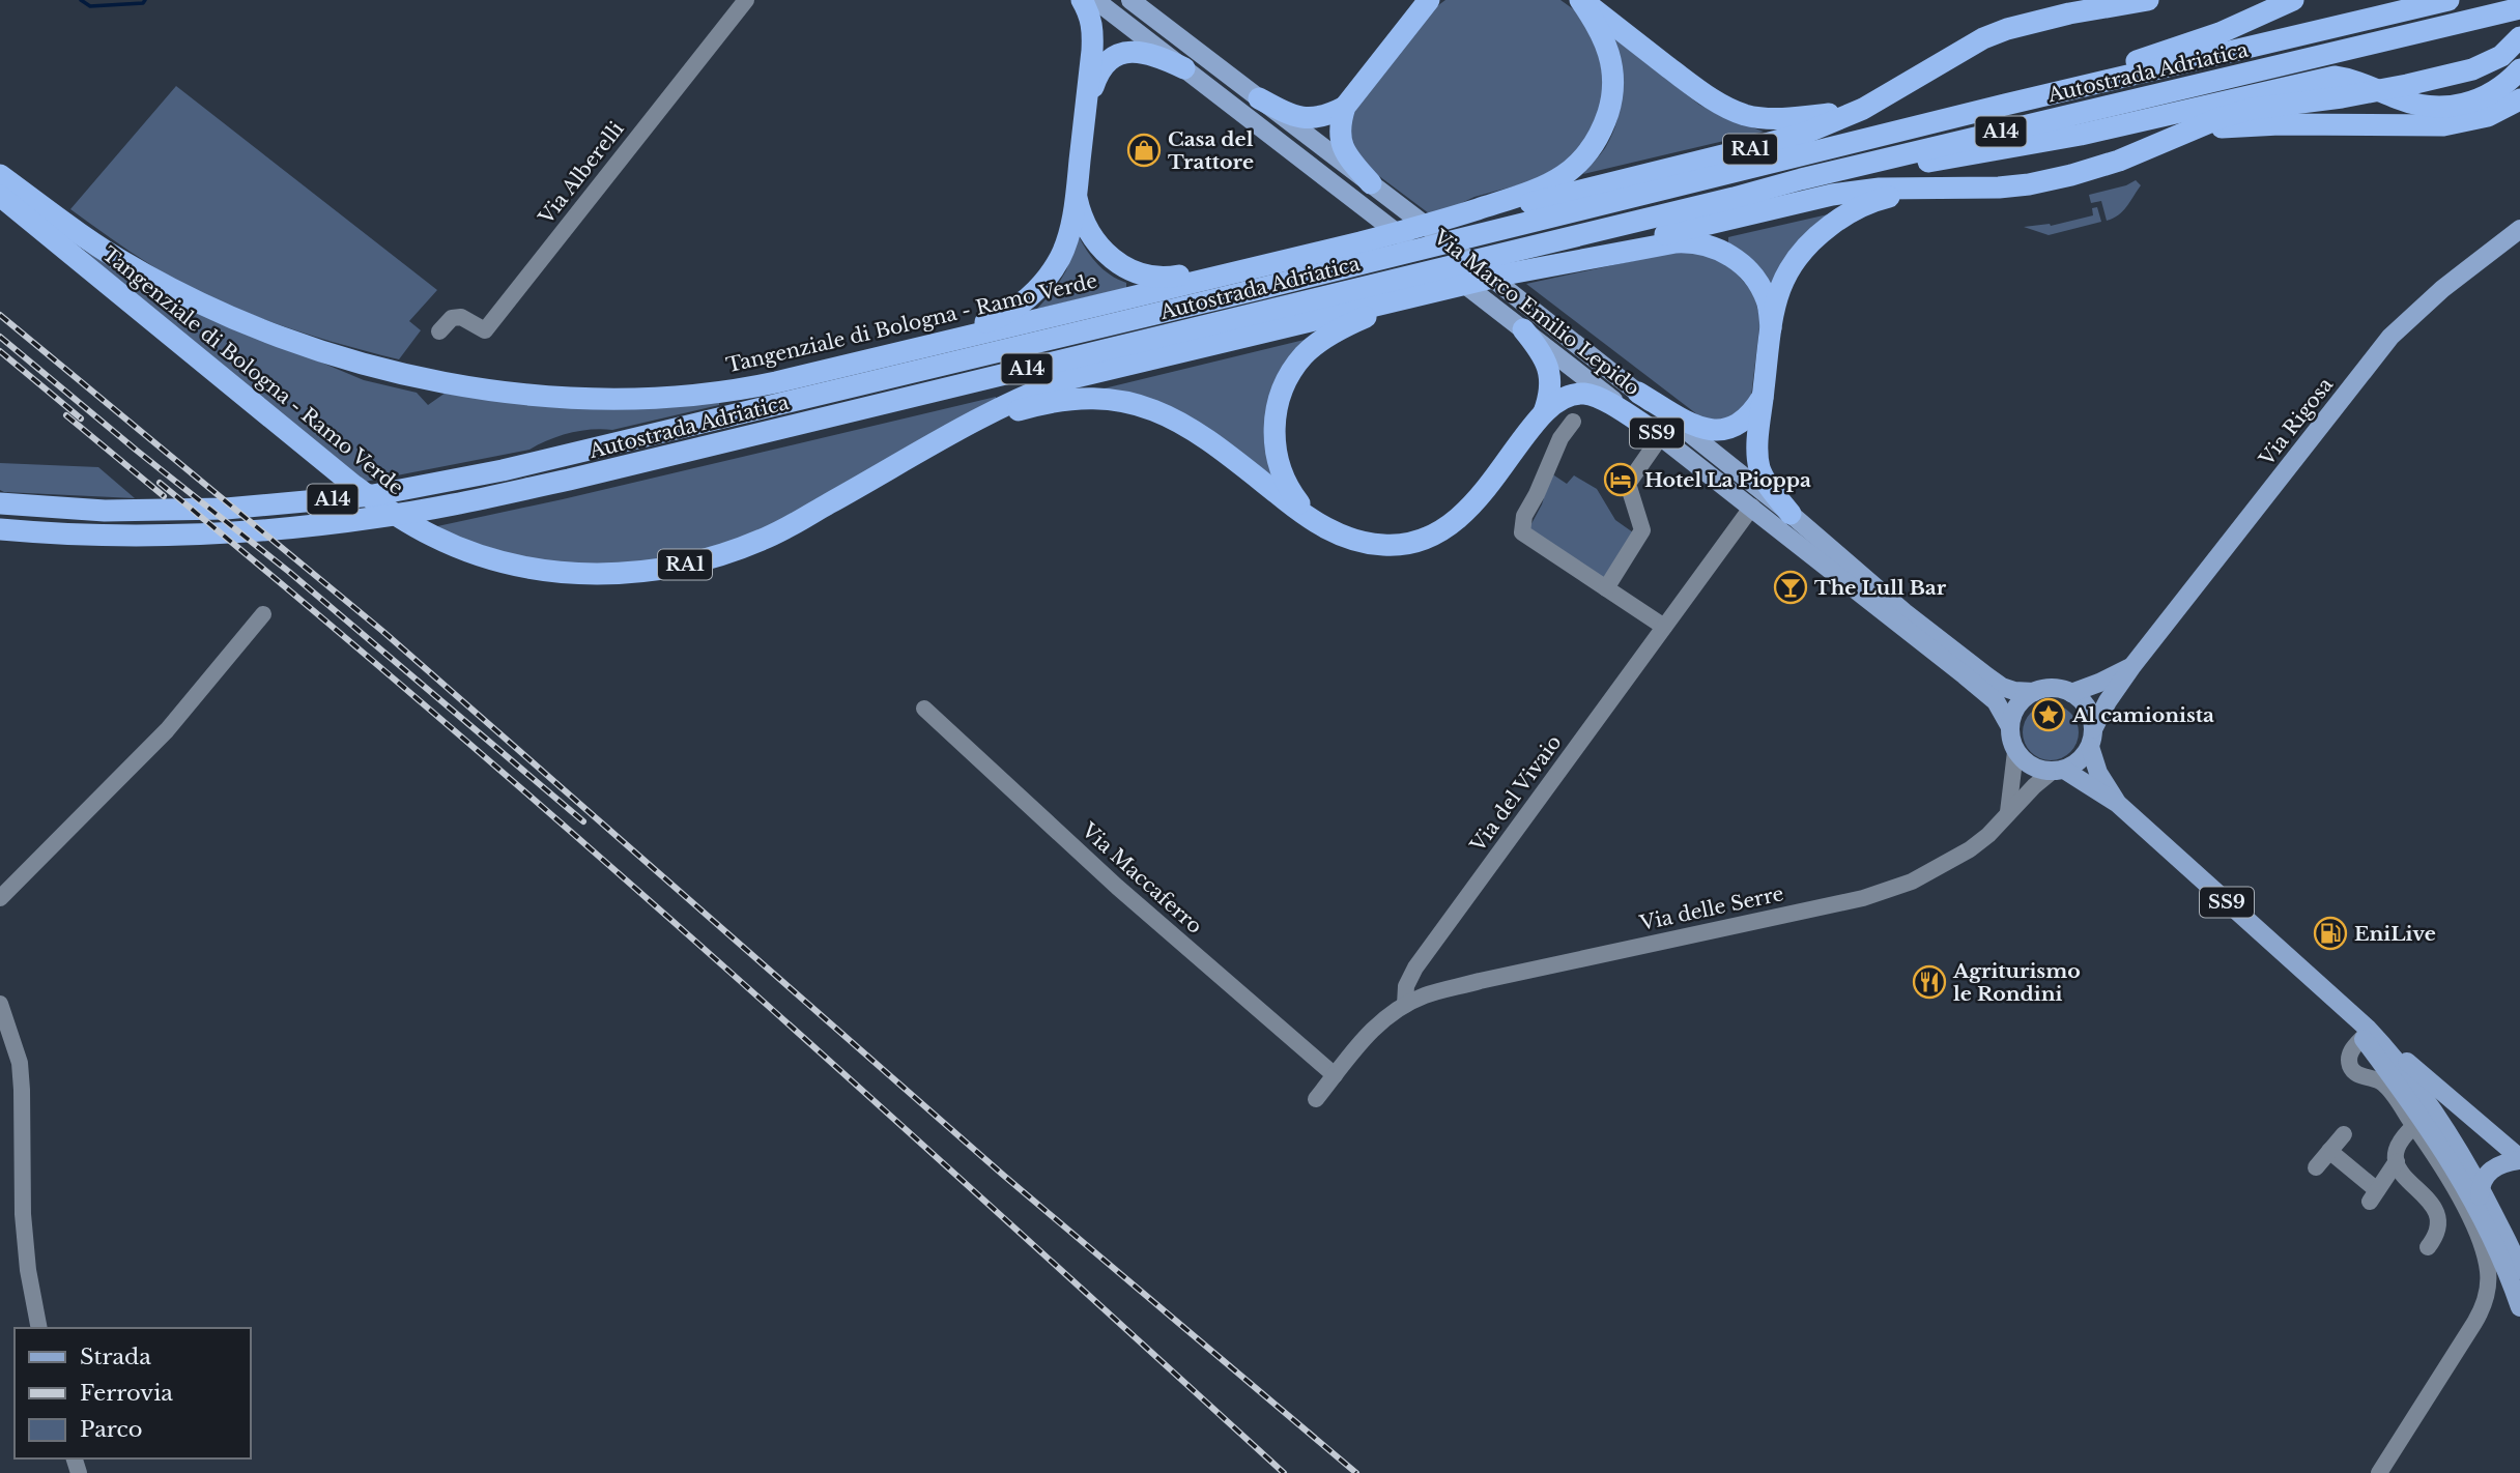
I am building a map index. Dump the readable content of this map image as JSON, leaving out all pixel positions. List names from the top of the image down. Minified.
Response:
{"streets":{"highway":["Autostrada Adriatica","A14","RA1","Tangenziale di Bologna - Ramo Verde"],"main road":["Via Marco Emilio Lepido","Via Rigosa","SS9"],"street":["Via Alberelli","Via del Vivaio","Via Maccaferro","Via delle Serre"]},"crossings":[["RA1","Via Marco Emilio Lepido"],["RA1","Tangenziale di Bologna - Ramo Verde"],["Via Marco Emilio Lepido","Tangenziale di Bologna - Ramo Verde"],["Via Marco Emilio Lepido","Via Rigosa"],["Via Marco Emilio Lepido","SS9"],["Via Marco Emilio Lepido","Via del Vivaio"],["Via Marco Emilio Lepido","Via delle Serre"],["Via Rigosa","SS9"],["Via Rigosa","Via delle Serre"],["SS9","Via delle Serre"],["Via del Vivaio","Via delle Serre"]],"places":{"shop":["Casa del Trattore"],"hotel":["Hotel La Pioppa"],"bar":["The Lull Bar"],"place":["Al camionista"],"fuel station":["EniLive"],"restaurant":["Agriturismo le Rondini"]},"legend":["Strada","Ferrovia","Parco"]}
